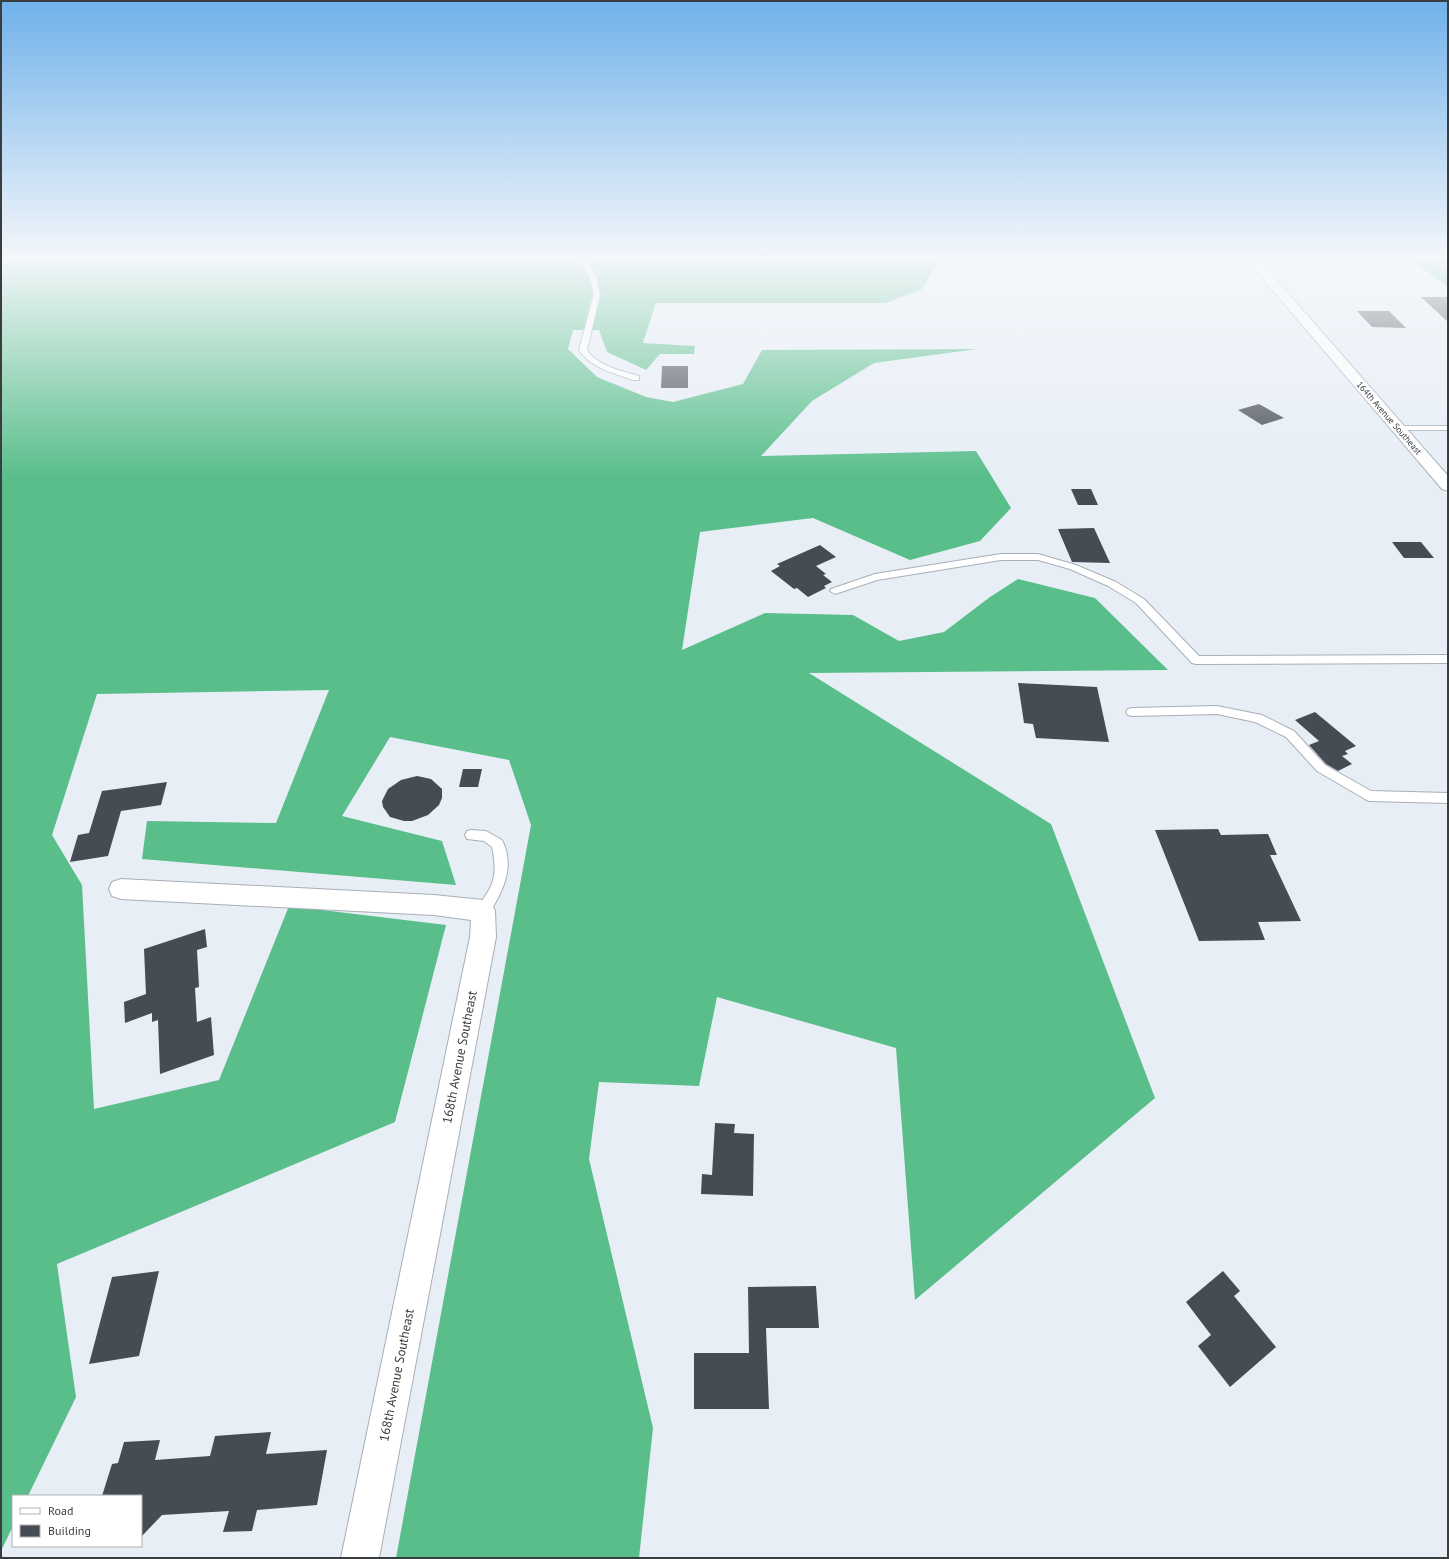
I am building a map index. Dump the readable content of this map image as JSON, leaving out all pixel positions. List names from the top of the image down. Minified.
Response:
{"streets":{"street":["164th Avenue Southeast","168th Avenue Southeast"]},"legend":["Road","Building"]}
